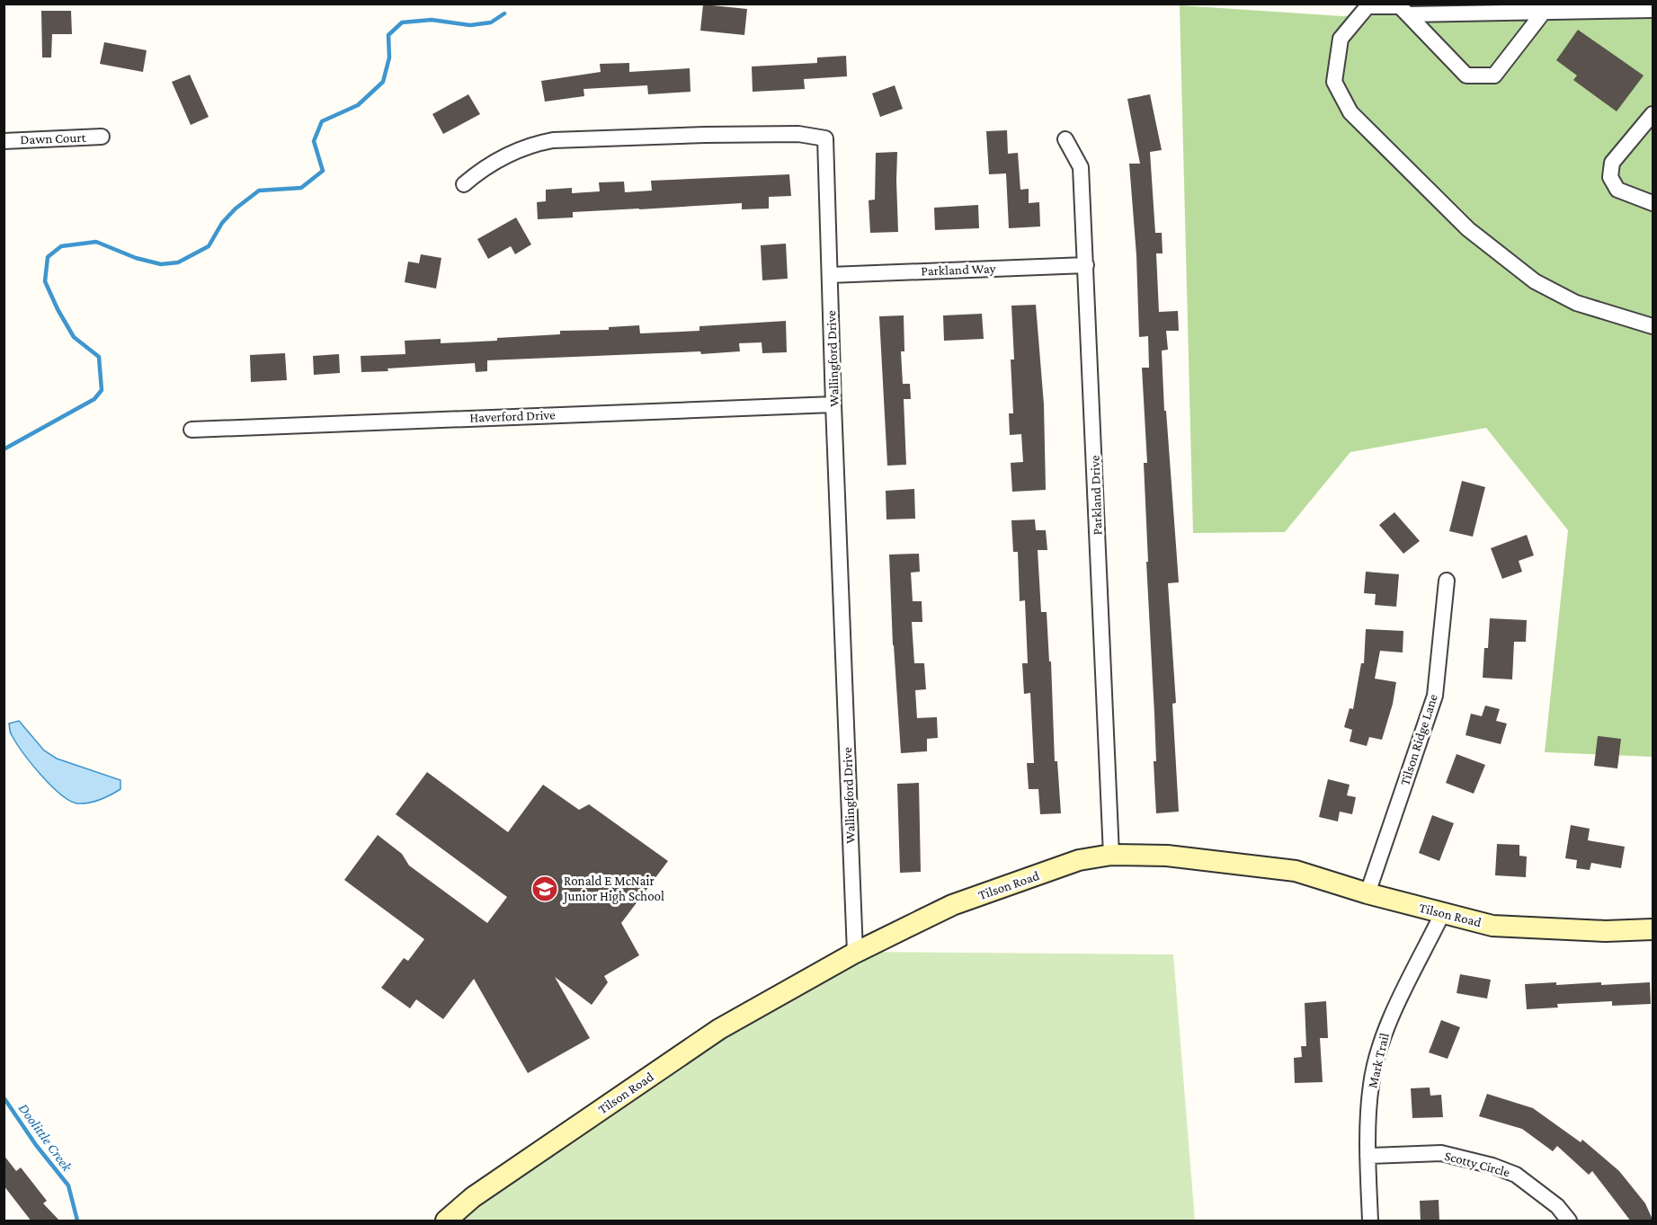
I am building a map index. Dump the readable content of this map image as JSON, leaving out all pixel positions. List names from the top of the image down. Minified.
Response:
{"streets":{"street":["Dawn Court","Parkland Way","Wallingford Drive","Haverford Drive","Parkland Drive","Tilson Ridge Lane","Tilson Road","Mark Trail","Scotty Circle"]},"crossings":[["Parkland Way","Wallingford Drive"],["Parkland Way","Parkland Drive"],["Wallingford Drive","Haverford Drive"],["Wallingford Drive","Tilson Road"],["Parkland Drive","Tilson Road"],["Tilson Ridge Lane","Tilson Road"],["Tilson Road","Mark Trail"],["Mark Trail","Scotty Circle"]],"water":["Doolittle Creek"],"places":{"school or university":["Ronald E McNair Junior High School"]}}
